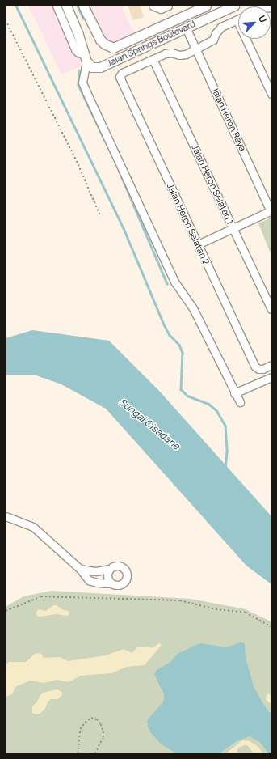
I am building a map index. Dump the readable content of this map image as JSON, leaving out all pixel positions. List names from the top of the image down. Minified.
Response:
{"streets":{"main road":["Jalan Springs Boulevard"],"street":["Jalan Heron Raya","Jalan Heron Selatan 1","Jalan Heron Selatan 2"]},"crossings":[["Jalan Springs Boulevard","Jalan Heron Raya"],["Jalan Heron Selatan 1","Jalan Heron Selatan 2"]],"water":["Sungai Cisadane"],"north":"top right"}
